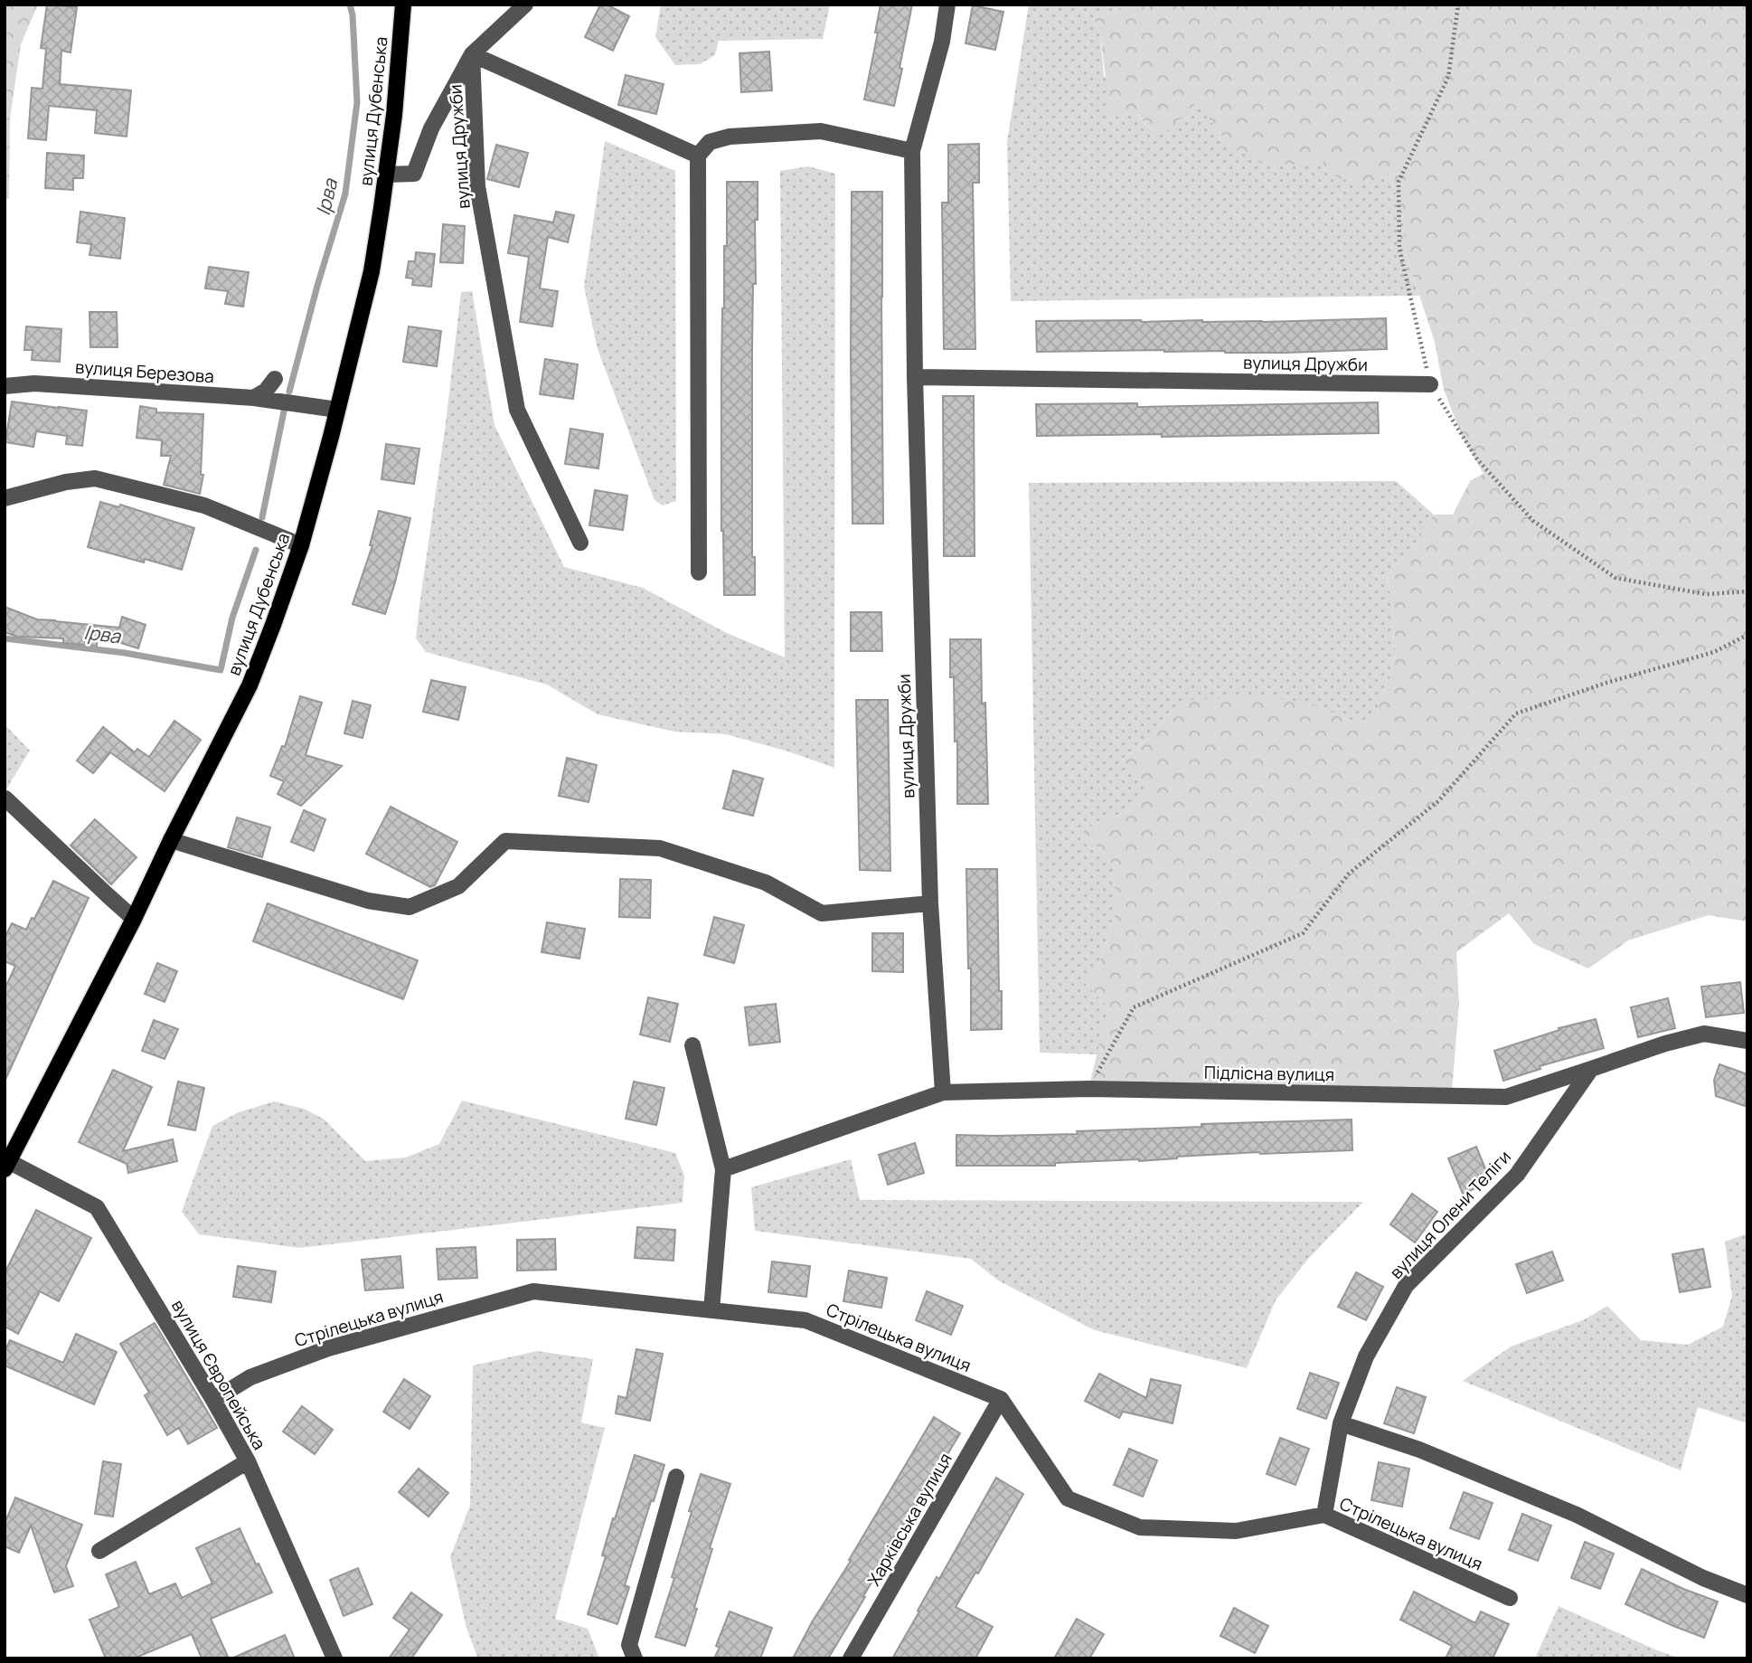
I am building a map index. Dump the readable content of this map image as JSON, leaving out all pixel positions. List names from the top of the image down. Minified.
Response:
{"streets":{"main road":["вулиця Дубенська"],"street":["вулиця Дружби","вулиця Березова","Підлісна вулиця","вулиця Олени Теліги","Стрілецька вулиця","вулиця Європейська","Харківська вулиця"]},"crossings":[["вулиця Дубенська","вулиця Березова"],["вулиця Дубенська","вулиця Європейська"],["вулиця Дружби","Підлісна вулиця"],["Підлісна вулиця","вулиця Олени Теліги"],["вулиця Олени Теліги","Стрілецька вулиця"],["Стрілецька вулиця","вулиця Європейська"],["Стрілецька вулиця","Харківська вулиця"]],"water":["Ірва"]}
